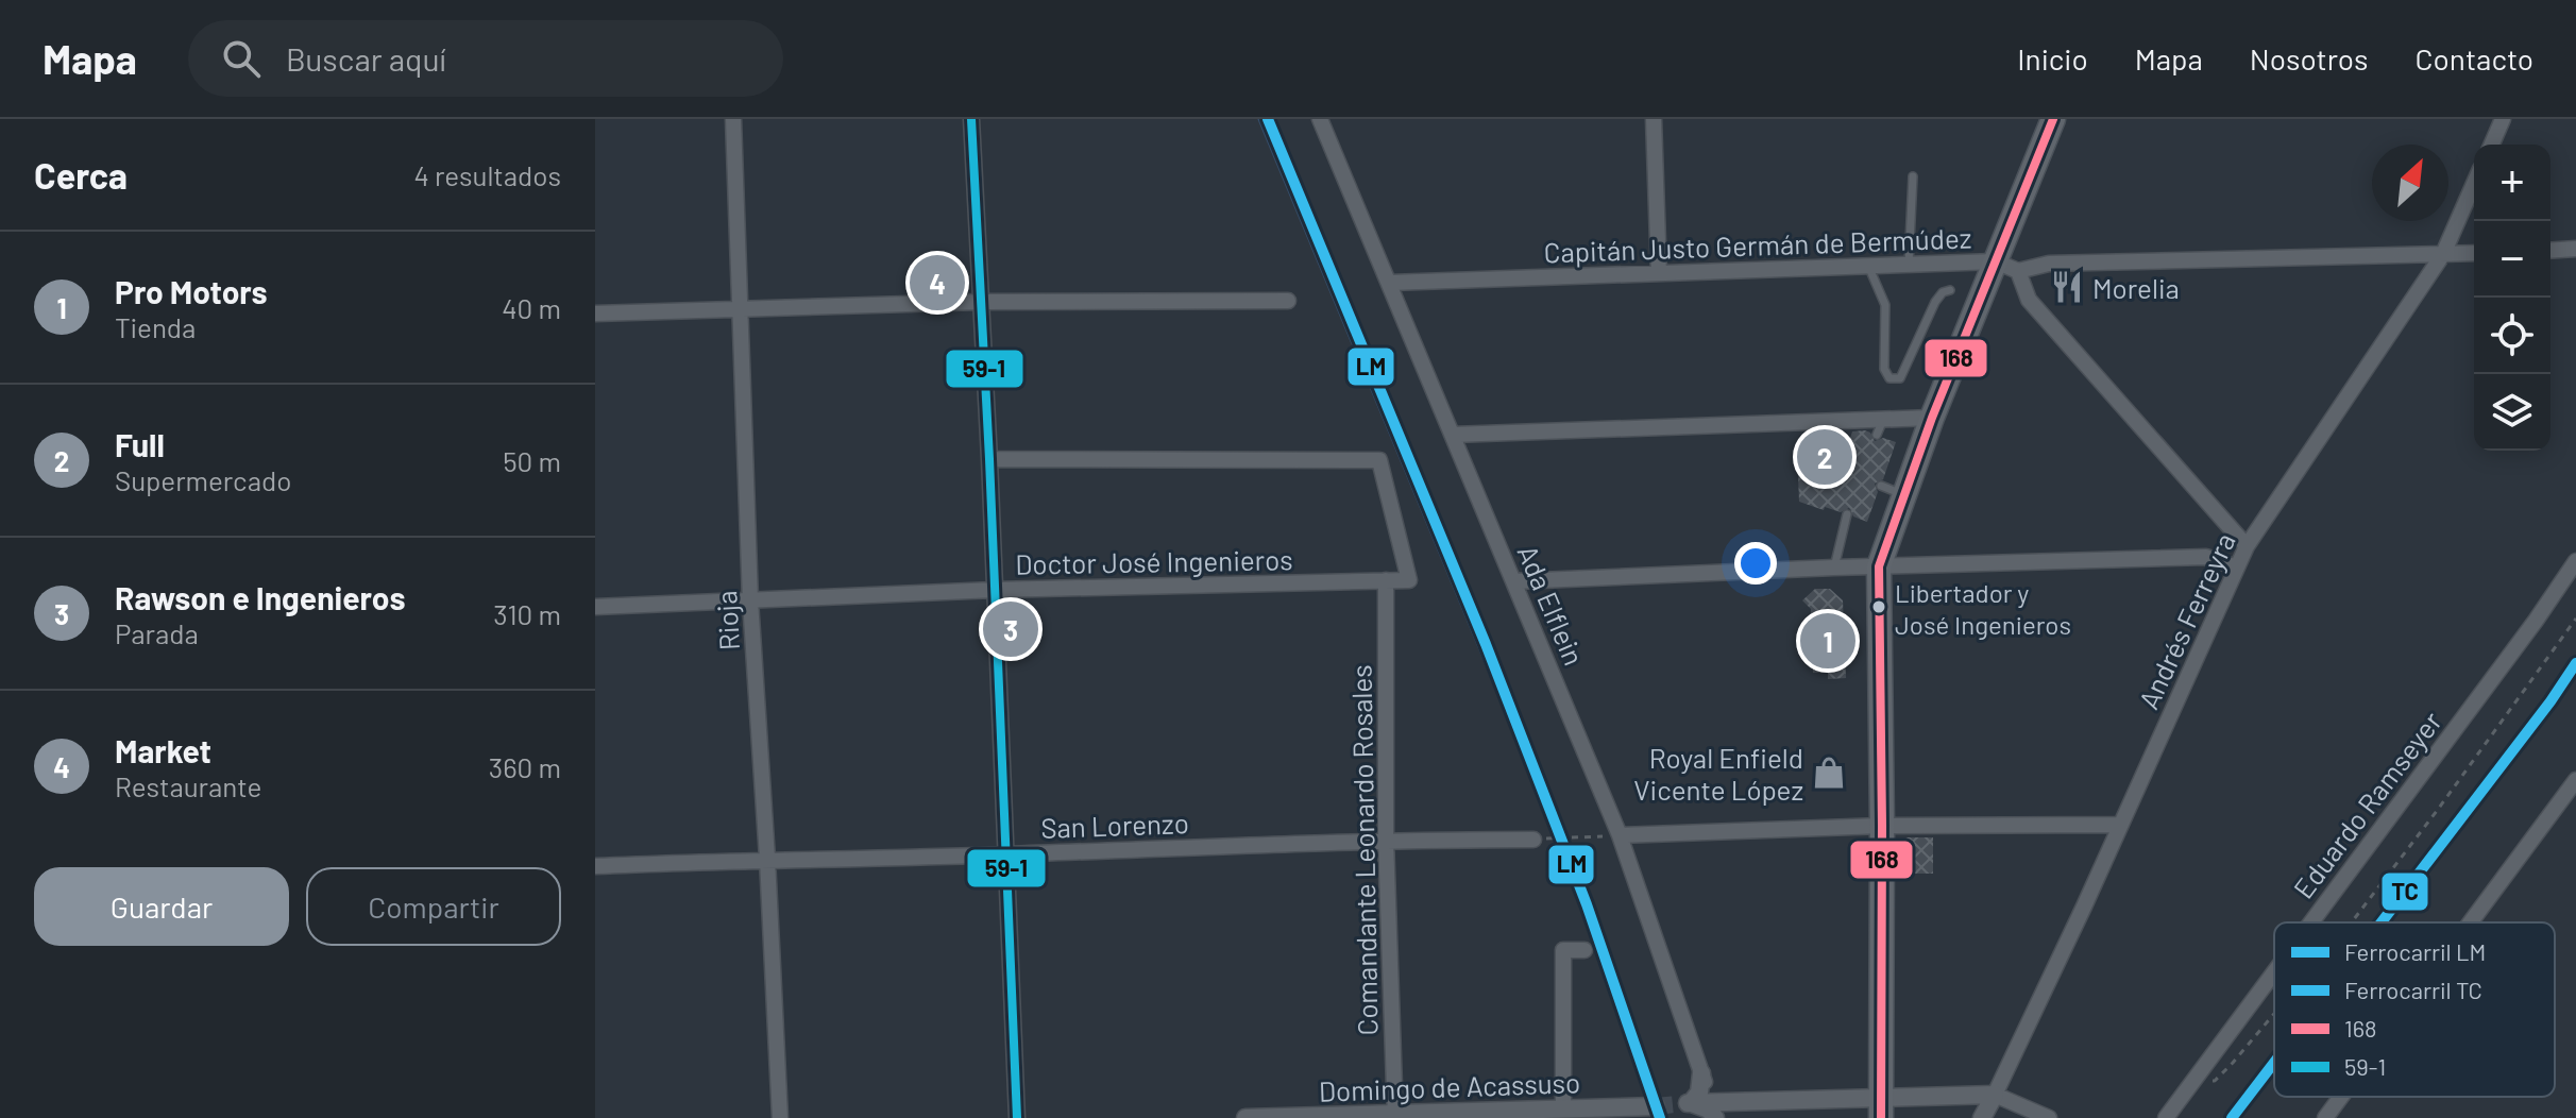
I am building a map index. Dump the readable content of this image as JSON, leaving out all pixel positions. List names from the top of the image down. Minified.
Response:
{"streets":{"street":["Capitán Justo Germán de Bermúdez","Doctor José Ingenieros","Ada Elflein","Rioja","Andrés Ferreyra","Eduardo Ramseyer","San Lorenzo","Comandante Leonardo Rosales","Domingo de Acassuso"]},"crossings":[["Capitán Justo Germán de Bermúdez","Ada Elflein"],["Doctor José Ingenieros","Rioja"],["Doctor José Ingenieros","Comandante Leonardo Rosales"],["Rioja","San Lorenzo"],["San Lorenzo","Comandante Leonardo Rosales"],["Comandante Leonardo Rosales","Domingo de Acassuso"]],"places":{"restaurant":["Morelia"],"other":["Libertador y José Ingenieros"],"shop":["Royal Enfield Vicente López"]},"lines":["rail line LM","transit line 168","transit line 59-1","rail line TC"],"legend":["Ferrocarril LM","Ferrocarril TC","168","59-1"],"north":"top right","page":{"header":"Mapa","search":"Buscar aquí","nav":["Inicio","Mapa","Nosotros","Contacto"],"heading":["Cerca","4 resultados"],"map_buttons":["+","−"],"list":[{"mark":"1","name":"Pro Motors","note":"Tienda","value":"40 m"},{"mark":"2","name":"Full","note":"Supermercado","value":"50 m"},{"mark":"3","name":"Rawson e Ingenieros","note":"Parada","value":"310 m"},{"mark":"4","name":"Market","note":"Restaurante","value":"360 m"}],"pins":["4","2","3","1"],"buttons":["Guardar","Compartir"]}}
